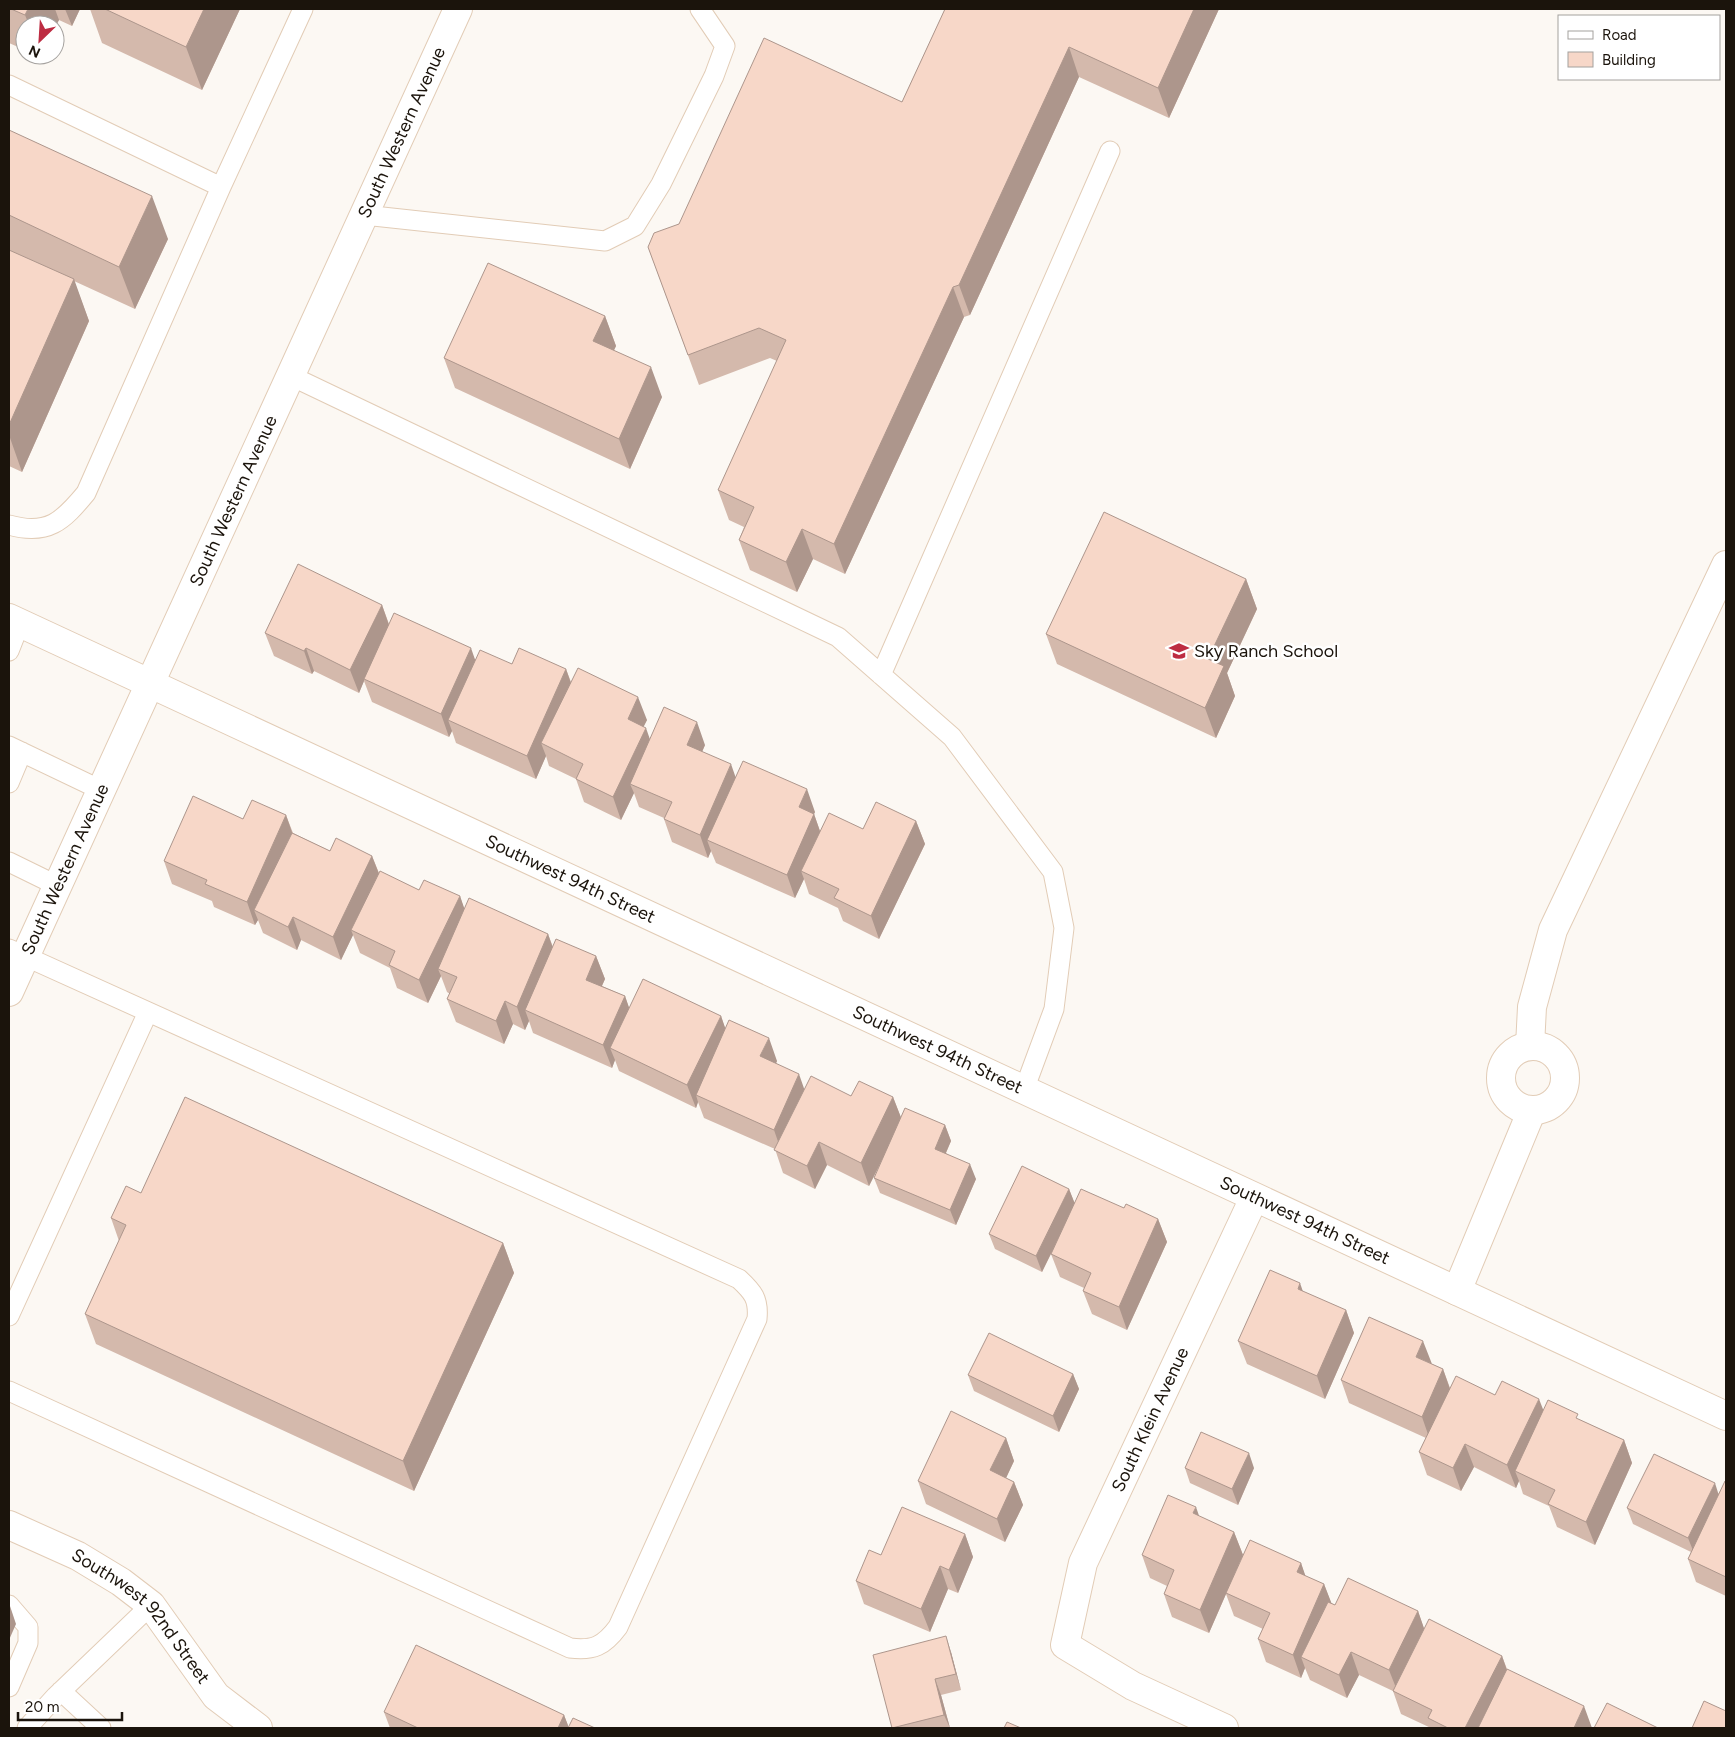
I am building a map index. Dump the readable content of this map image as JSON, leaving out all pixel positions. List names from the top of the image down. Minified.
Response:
{"streets":{"street":["South Western Avenue","Southwest 94th Street","South Klein Avenue","Southwest 92nd Street"]},"crossings":[["South Western Avenue","Southwest 94th Street"],["Southwest 94th Street","South Klein Avenue"]],"places":{"school or university":["Sky Ranch School"]},"legend":["Road","Building"],"scale_bar":"20 m","north":"bottom left"}
